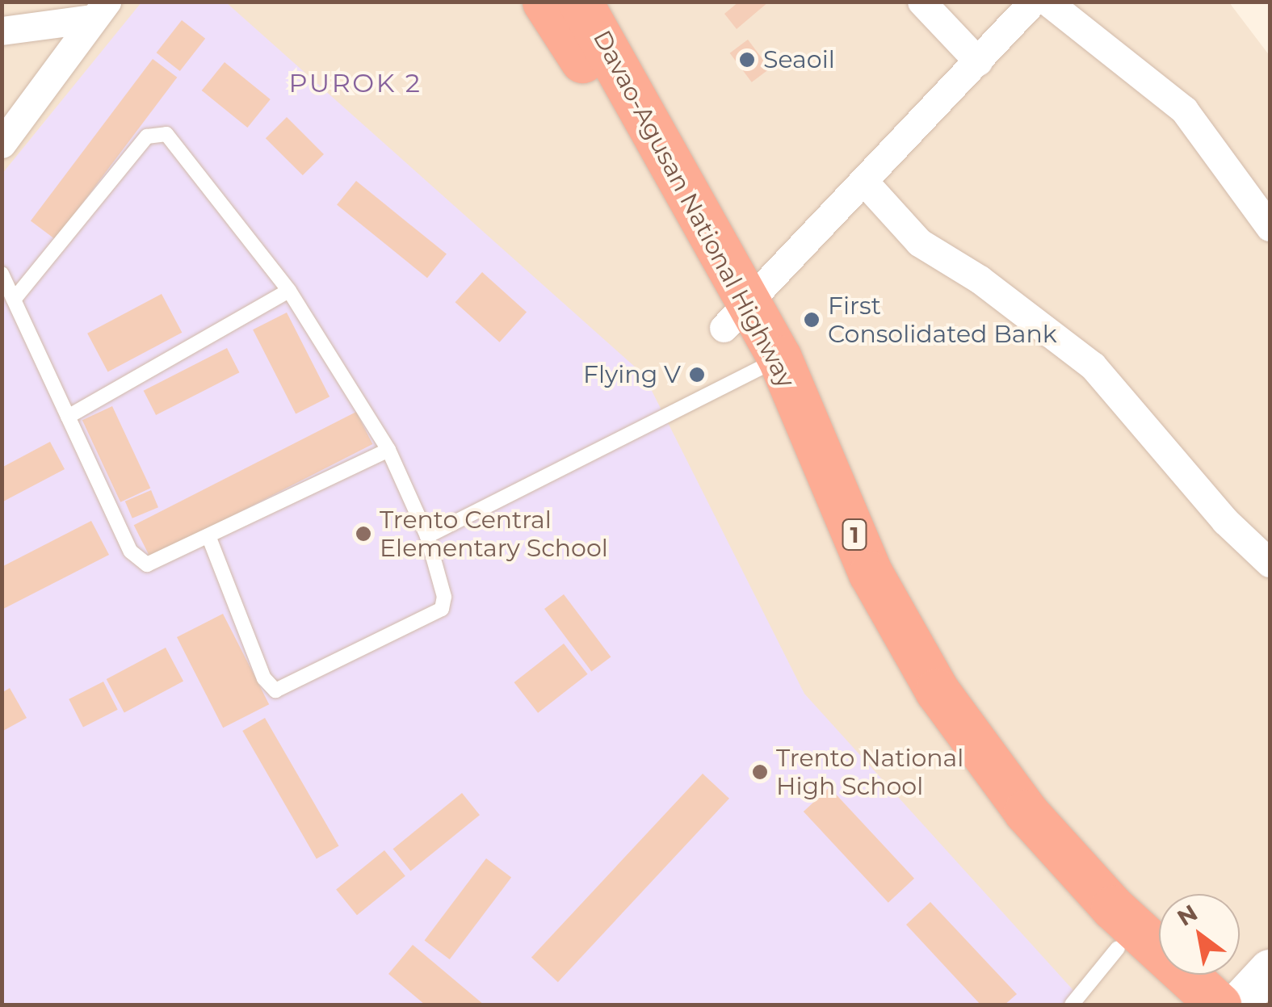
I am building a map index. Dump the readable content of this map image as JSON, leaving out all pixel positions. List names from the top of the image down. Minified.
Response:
{"streets":{"highway":["Davao-Agusan National Highway","1"]},"districts":["PUROK 2"],"places":["Seaoil","First Consolidated Bank","Flying V","Trento Central Elementary School","Trento National High School"],"north":"top left"}
